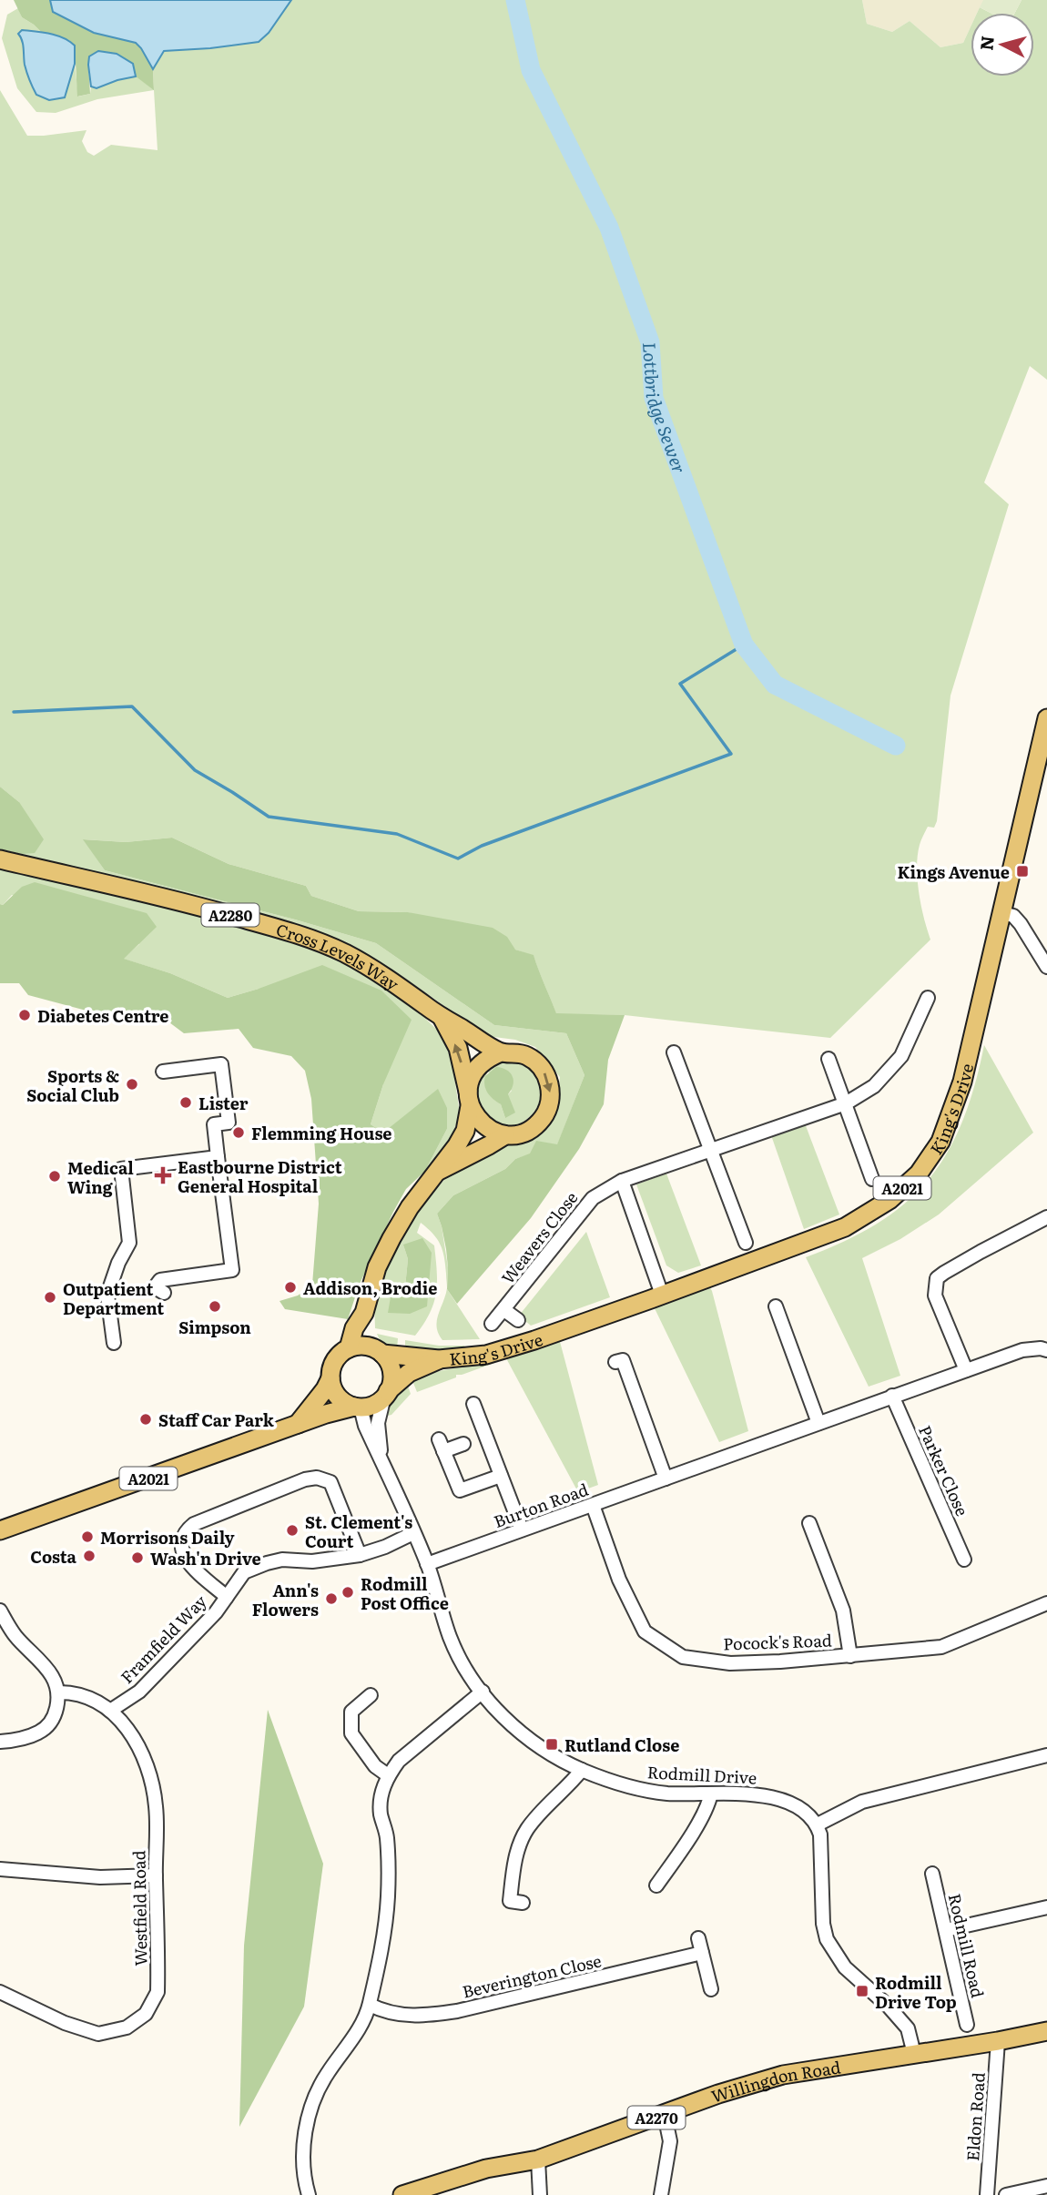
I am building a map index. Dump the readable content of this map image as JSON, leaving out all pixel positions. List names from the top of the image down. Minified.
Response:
{"streets":{"main road":["A2280","Cross Levels Way","King's Drive","A2021","Willingdon Road","A2270"],"street":["Weavers Close","Parker Close","Burton Road","Framfield Way","Pocock's Road","Rodmill Drive","Westfield Road","Rodmill Road","Beverington Close","Eldon Road"]},"crossings":[["Cross Levels Way","King's Drive"],["Cross Levels Way","A2021"],["Cross Levels Way","Rodmill Drive"],["King's Drive","A2021"],["King's Drive","Rodmill Drive"],["A2021","Rodmill Drive"],["Parker Close","Burton Road"],["Burton Road","Pocock's Road"],["Burton Road","Rodmill Drive"],["Framfield Way","Rodmill Drive"],["Framfield Way","Westfield Road"],["Willingdon Road","Eldon Road"]],"water":["Lottbridge Sewer"],"places":{"transit":["Kings Avenue","Rutland Close","Rodmill Drive Top"],"other":["Diabetes Centre","Sports & Social Club","Lister","Flemming House","Medical Wing","Addison, Brodie","Outpatient Department","Simpson","Staff Car Park","St. Clement's Court","Morrisons Daily","Costa","Wash'n Drive","Rodmill Post Office","Ann's Flowers"],"health":["Eastbourne District General Hospital"]},"north":"left"}
